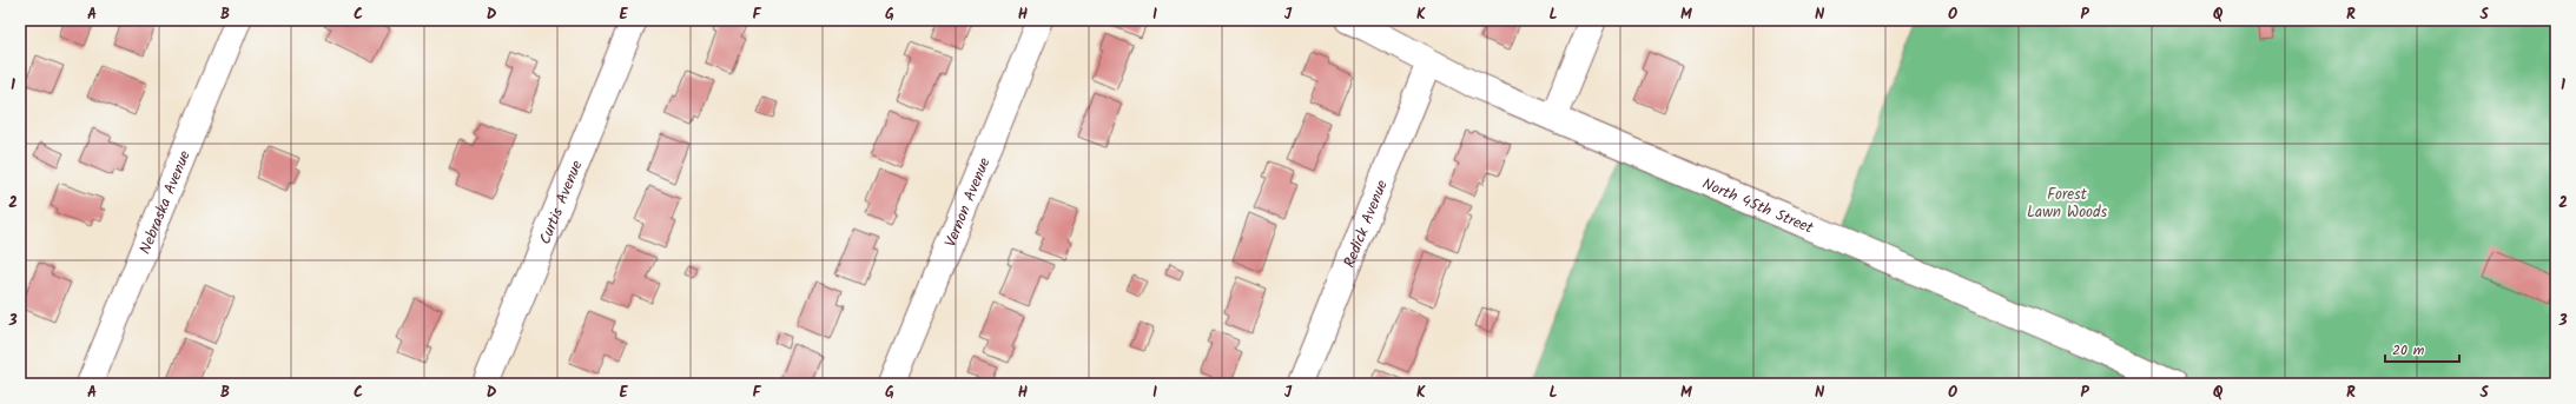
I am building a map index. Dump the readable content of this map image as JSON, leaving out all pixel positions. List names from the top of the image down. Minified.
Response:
{"streets":{"street":["Nebraska Avenue","Curtis Avenue","Vernon Avenue","North 45th Street","Redick Avenue"]},"crossings":[["North 45th Street","Redick Avenue"]],"parks":["Forest Lawn Woods"],"scale_bar":"20 m","grid":{"columns":["A","B","C","D","E","F","G","H","I","J","K","L","M","N","O","P","Q","R","S"],"rows":["1","2","3"]}}
